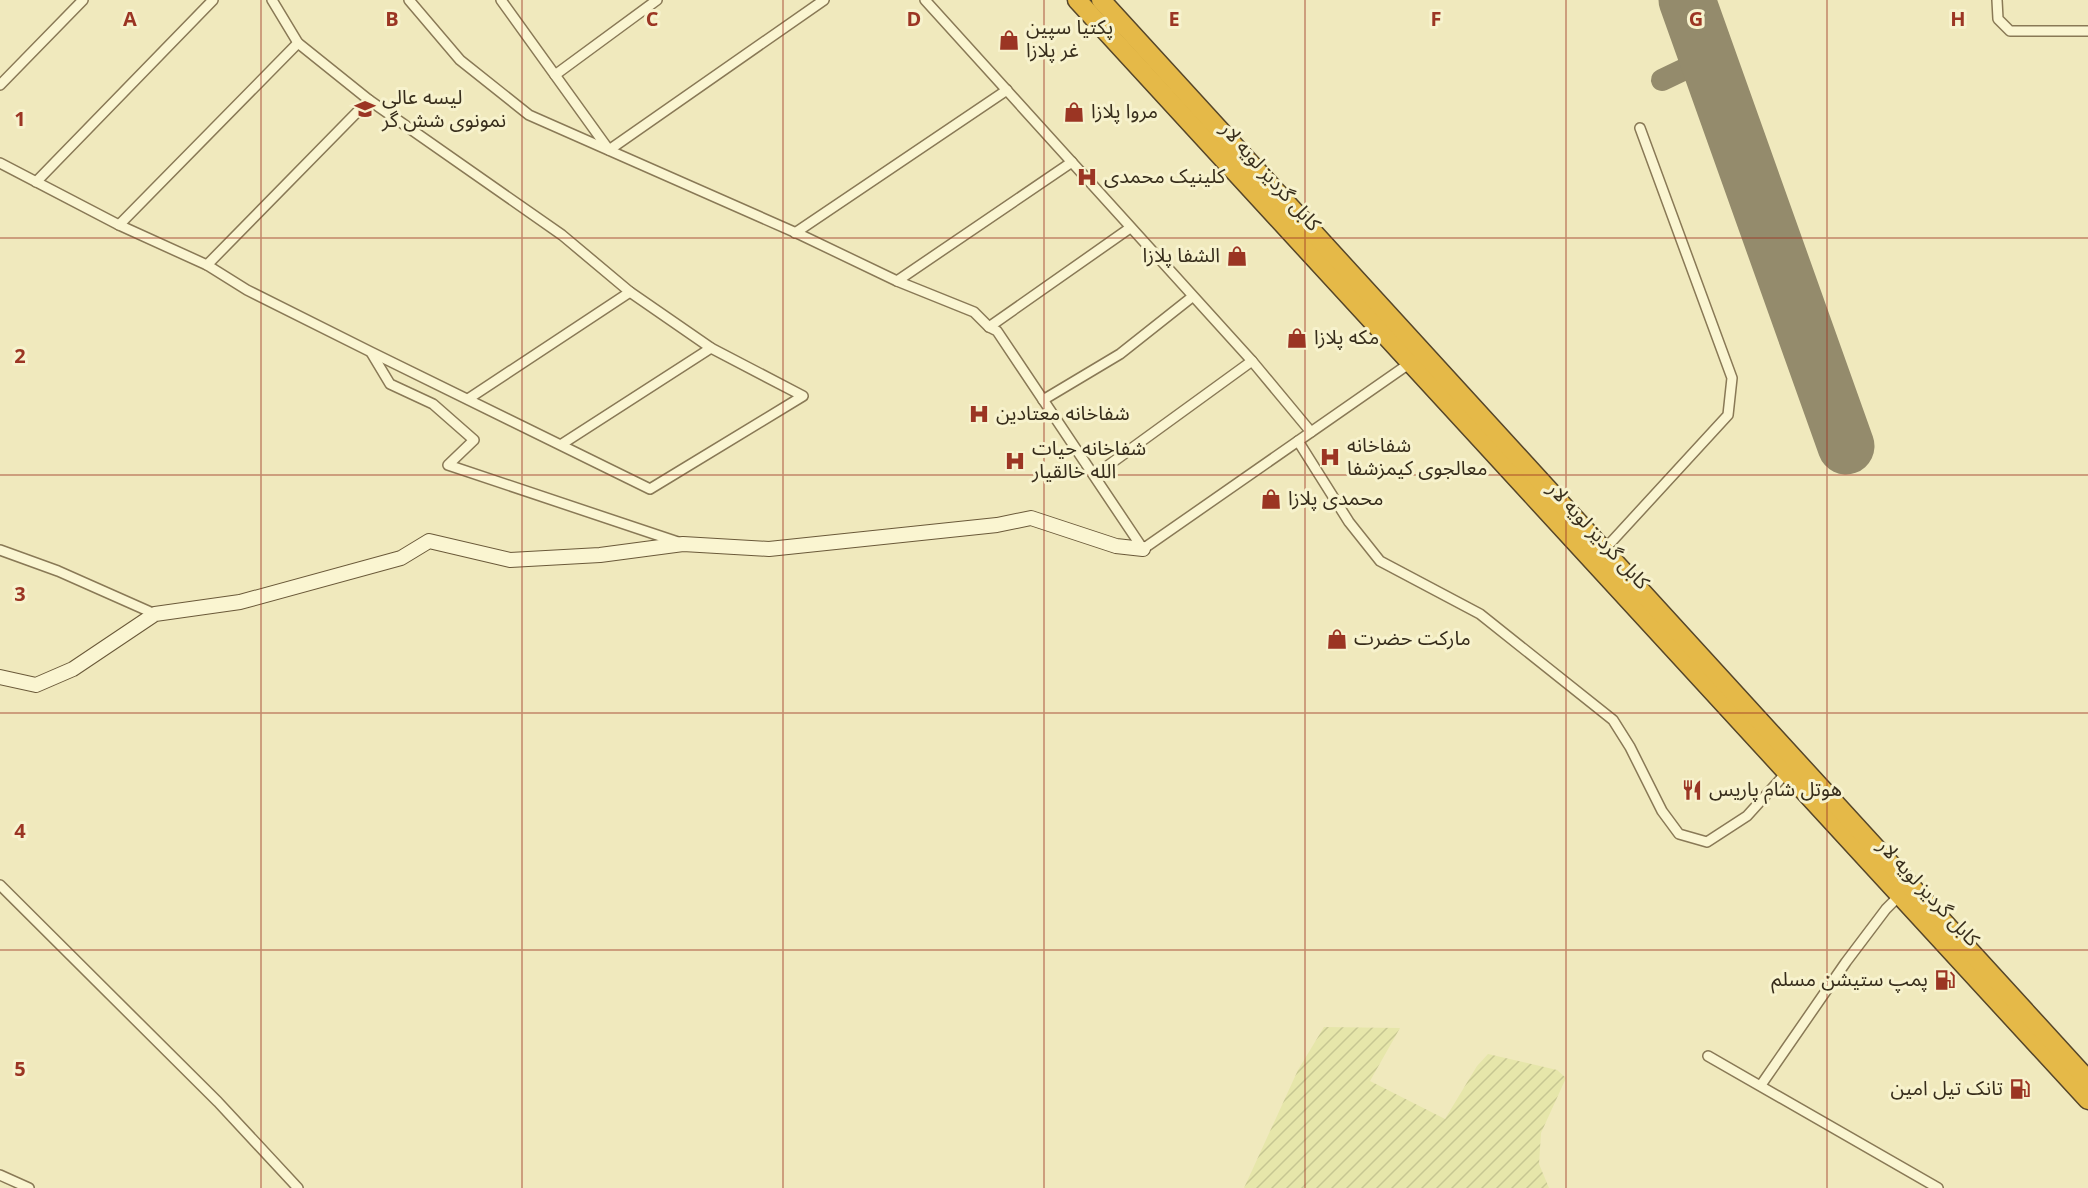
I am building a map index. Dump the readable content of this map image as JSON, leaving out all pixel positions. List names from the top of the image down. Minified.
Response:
{"streets":{"highway":["کابل گردیز لویه لار"]},"places":{"shop":["پکتیا سپین غر پلازا","مروا پلازا","الشفا پلازا","مکه پلازا","محمدی پلازا","مارکت حضرت"],"school or university":["لیسه عالی نمونوی شش گر"],"hospital":["کلینیک محمدی","شفاخانه معتادین","شفاخانه معالجوی کیمزشفا","شفاخانه حیات الله خالقیار"],"restaurant":["هوتل شام پاریس"],"fuel station":["پمپ ستیشن مسلم","تانک تیل امین"]},"grid":{"columns":["A","B","C","D","E","F","G","H"],"rows":["1","2","3","4","5"]}}
